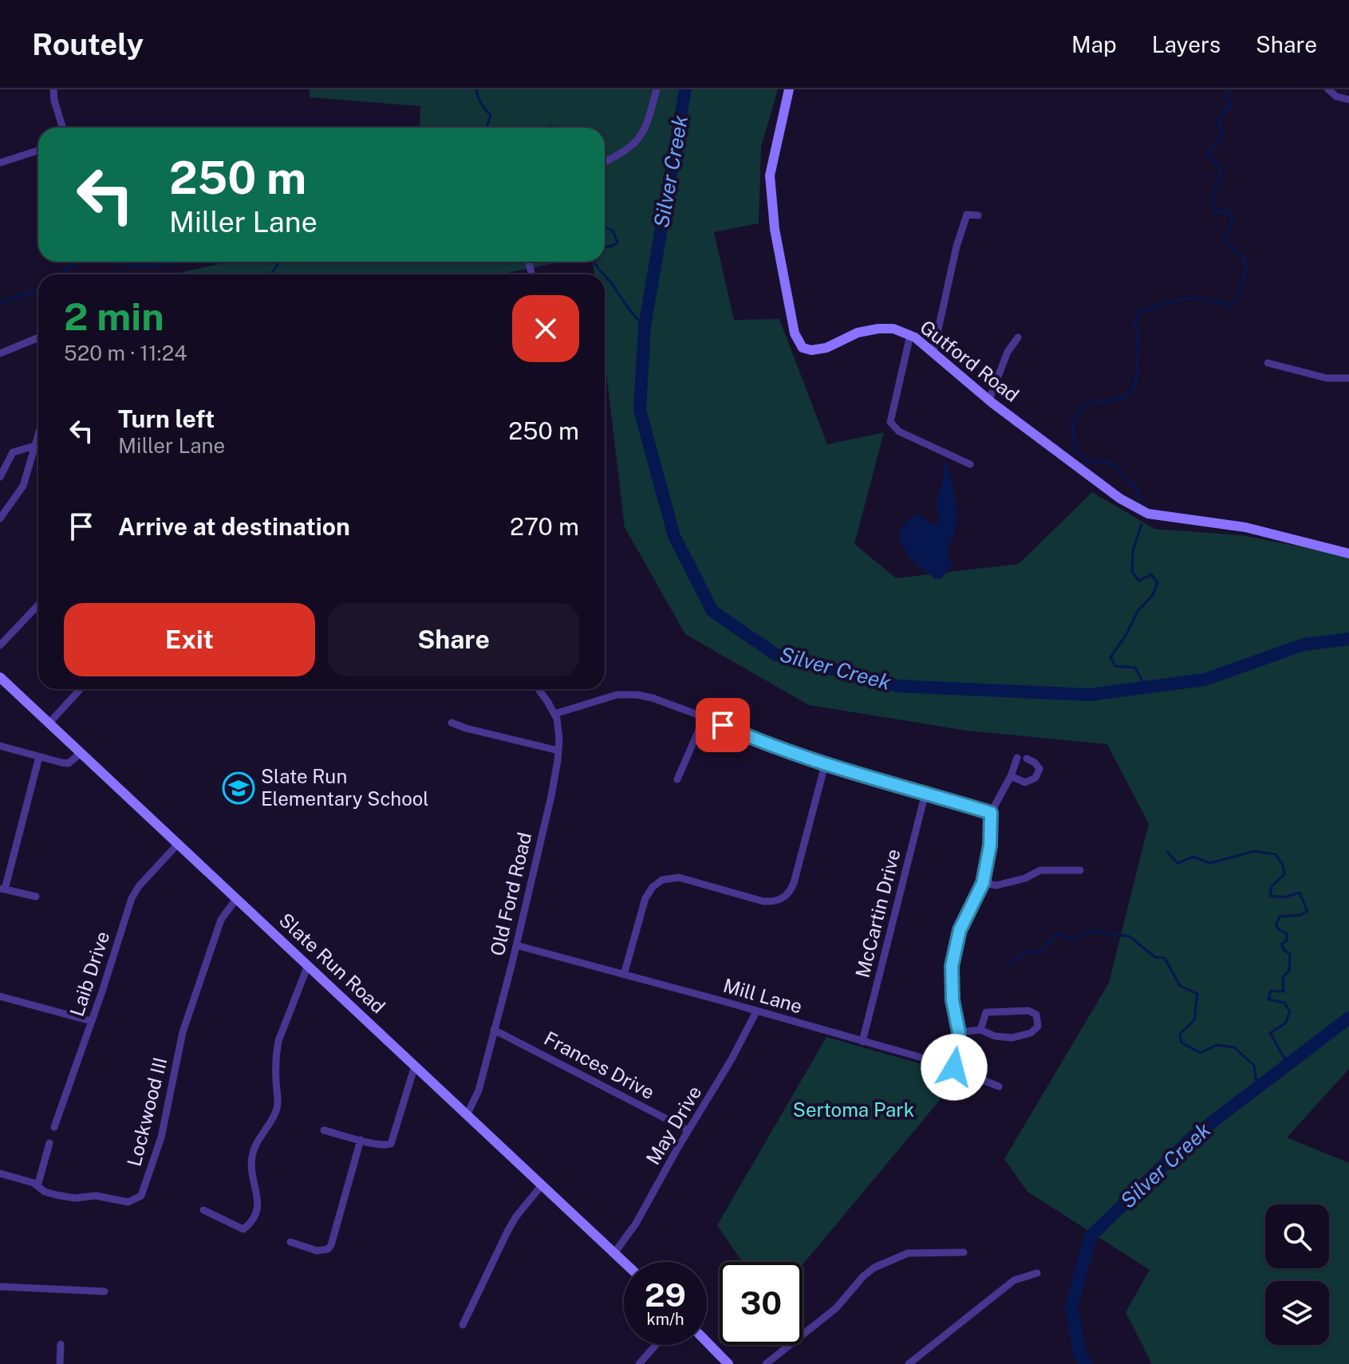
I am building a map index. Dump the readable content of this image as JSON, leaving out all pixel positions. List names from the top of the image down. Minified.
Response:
{"streets":{"street":["Gutford Road","Old Ford Road","McCartin Drive","Slate Run Road","Laib Drive","Mill Lane","Frances Drive","Lockwood III","May Drive"]},"crossings":[["Old Ford Road","Slate Run Road"],["Old Ford Road","Mill Lane"],["Old Ford Road","Frances Drive"],["McCartin Drive","Mill Lane"],["Slate Run Road","Laib Drive"],["Slate Run Road","Lockwood III"],["Slate Run Road","May Drive"],["Mill Lane","May Drive"],["Frances Drive","May Drive"]],"water":["Silver Creek"],"parks":["Sertoma Park"],"places":{"school or university":["Slate Run Elementary School"]},"page":{"header":"Routely","nav":["Map","Layers","Share"],"turn":["250 m","Miller Lane"],"heading":["2 min","520 m · 11:24"],"list":[{"name":"Turn left","note":"Miller Lane","value":"250 m"},{"name":"Arrive at destination","value":"270 m"}],"buttons":["Exit","Share"],"speed":"29 km/h","limit":"30"}}
